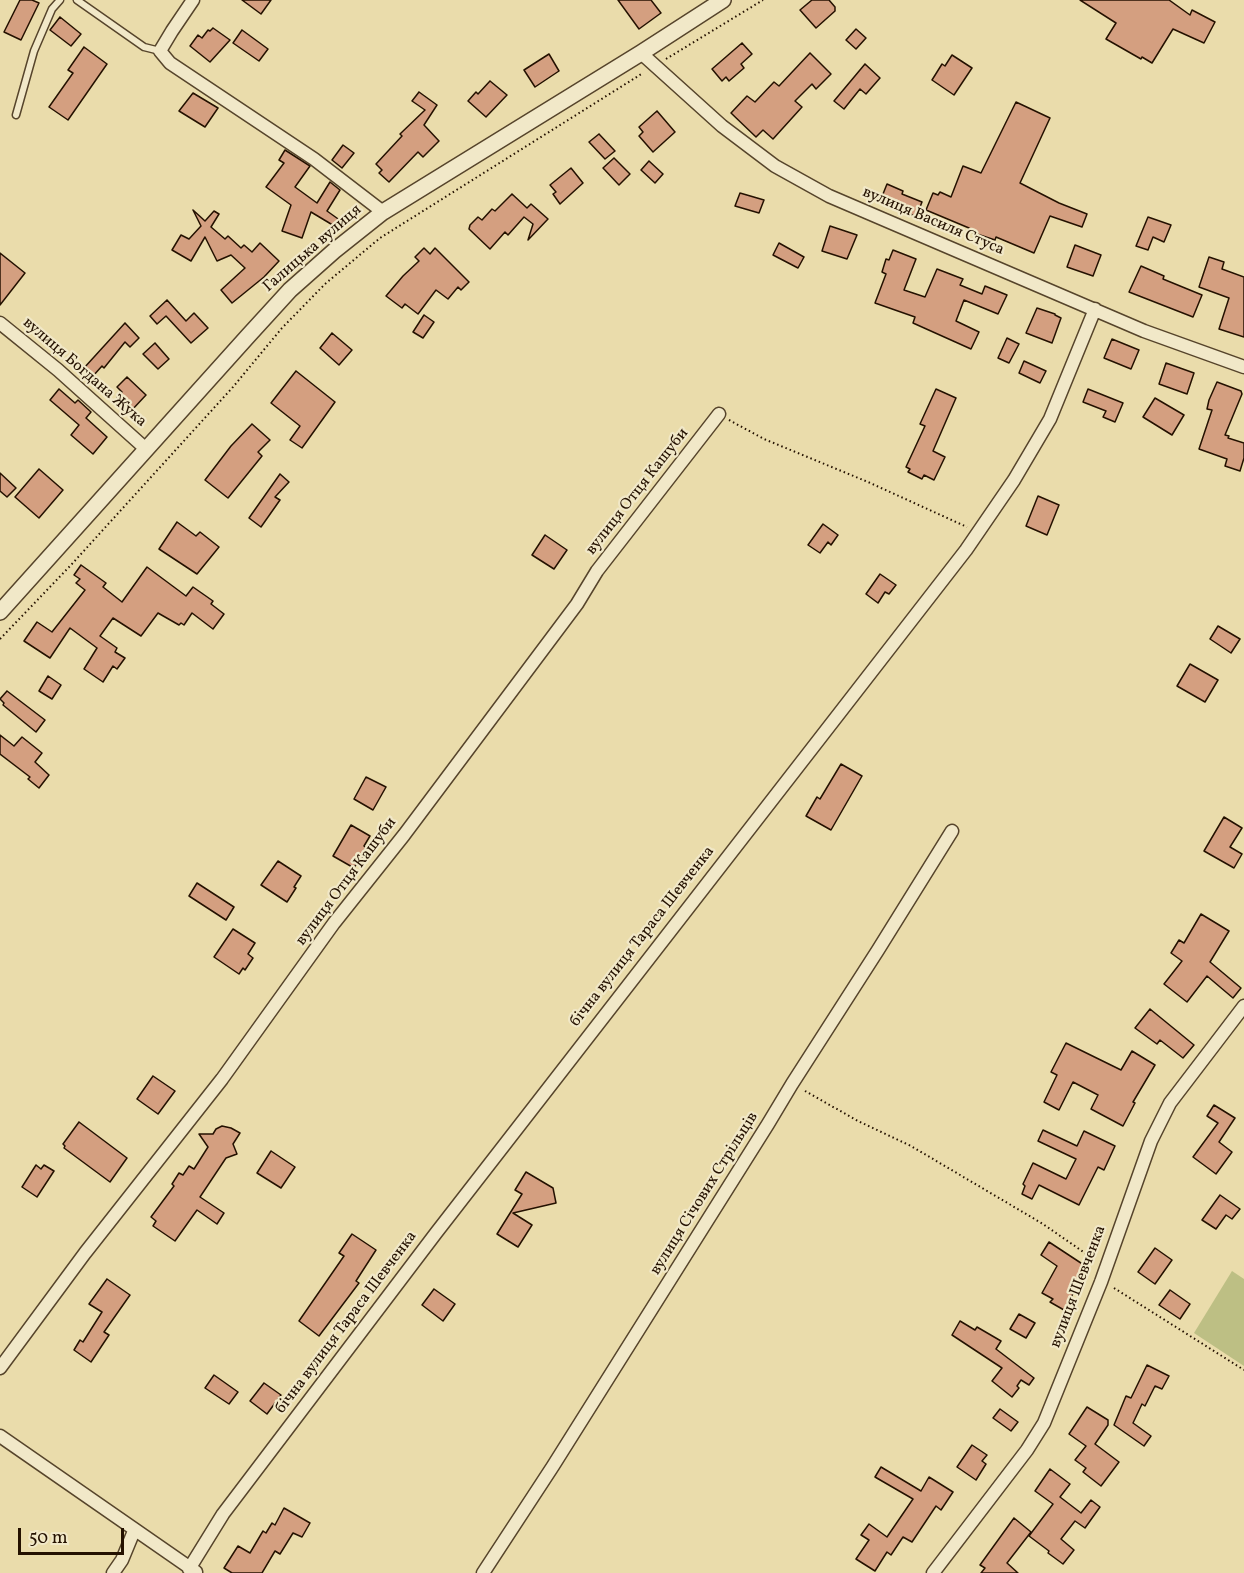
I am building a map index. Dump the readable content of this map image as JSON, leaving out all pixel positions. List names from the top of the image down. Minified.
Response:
{"streets":{"street":["вулиця Василя Стуса","Галицька вулиця","вулиця Богдана Жука","вулиця Отця Кашуби","бічна вулиця Тараса Шевченка","вулиця Січових Стрільців","вулиця Шевченка"]},"crossings":[["вулиця Василя Стуса","Галицька вулиця"],["вулиця Василя Стуса","бічна вулиця Тараса Шевченка"],["Галицька вулиця","вулиця Богдана Жука"]],"scale_bar":"50 m"}
